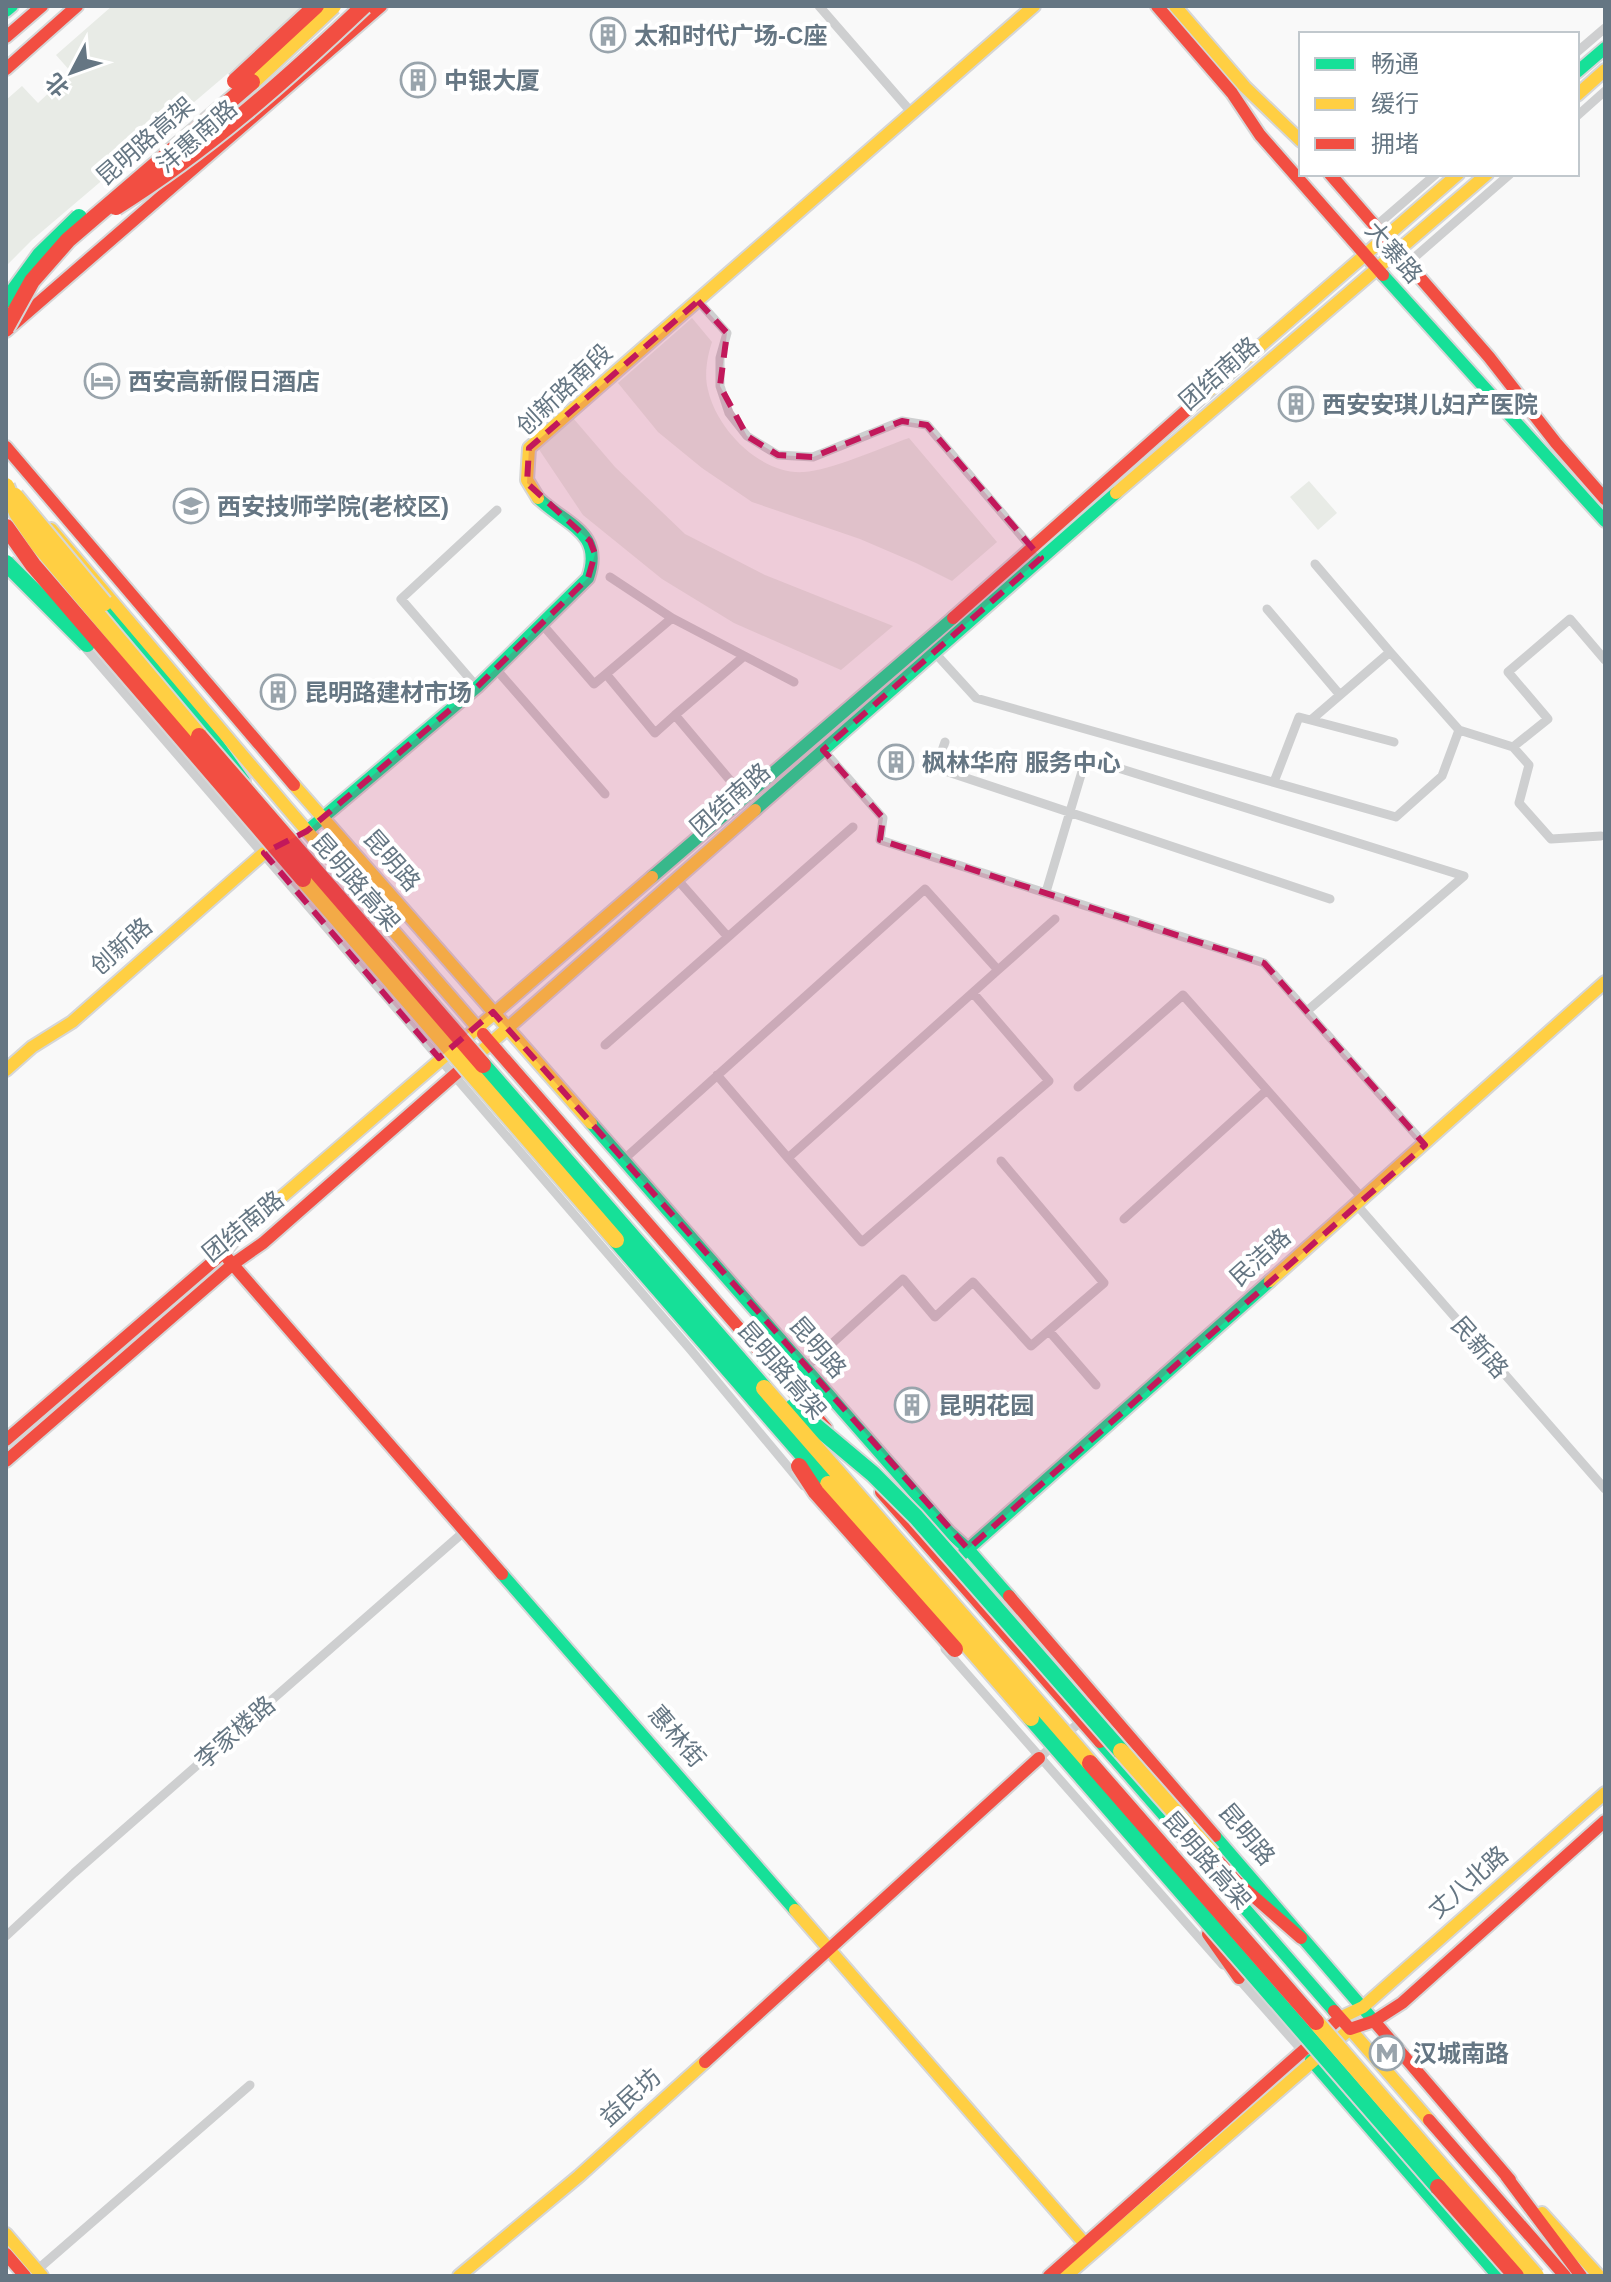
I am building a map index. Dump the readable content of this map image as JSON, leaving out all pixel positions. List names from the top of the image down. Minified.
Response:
{"streets":{"main road":["沣惠南路","昆明路高架","大寨路","团结南路","创新路南段","昆明路","创新路","民洁路","惠林街","丈八北路","益民坊"],"street":["民新路","李家楼路"]},"crossings":[["沣惠南路","昆明路高架"],["昆明路高架","昆明路"],["大寨路","团结南路"],["团结南路","昆明路"],["团结南路","惠林街"],["创新路南段","昆明路"],["昆明路","民洁路"],["昆明路","丈八北路"],["民洁路","民新路"],["李家楼路","惠林街"],["惠林街","益民坊"]],"places":{"building":["太和时代广场-C座","中银大厦","西安安琪儿妇产医院","昆明路建材市场","枫林华府 服务中心","昆明花园"],"hotel":["西安高新假日酒店"],"school or university":["西安技师学院(老校区)"],"metro station":["汉城南路"]},"legend":["畅通","缓行","拥堵"],"north":"bottom left"}
